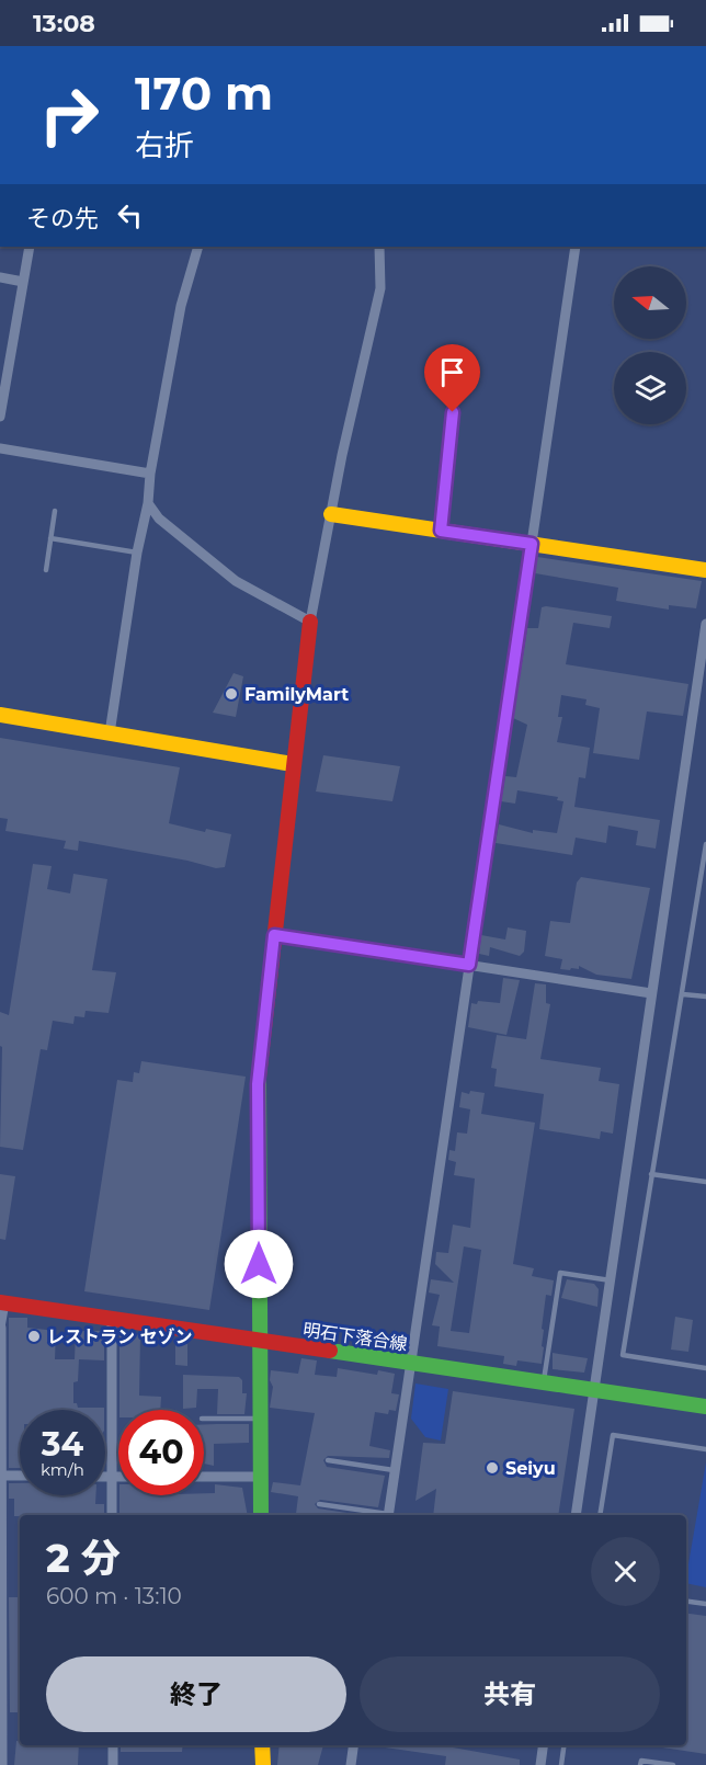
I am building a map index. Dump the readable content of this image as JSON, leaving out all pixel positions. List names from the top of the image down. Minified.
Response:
{"streets":{"street":["明石下落合線"]},"places":["FamilyMart","レストラン セゾン","Seiyu"],"north":"left","page":{"status":"13:08","turn":["170 m","右折"],"then":"その先","speed":"34 km/h","limit":"40","heading":["2 分","600 m · 13:10"],"buttons":["終了","共有"]}}
